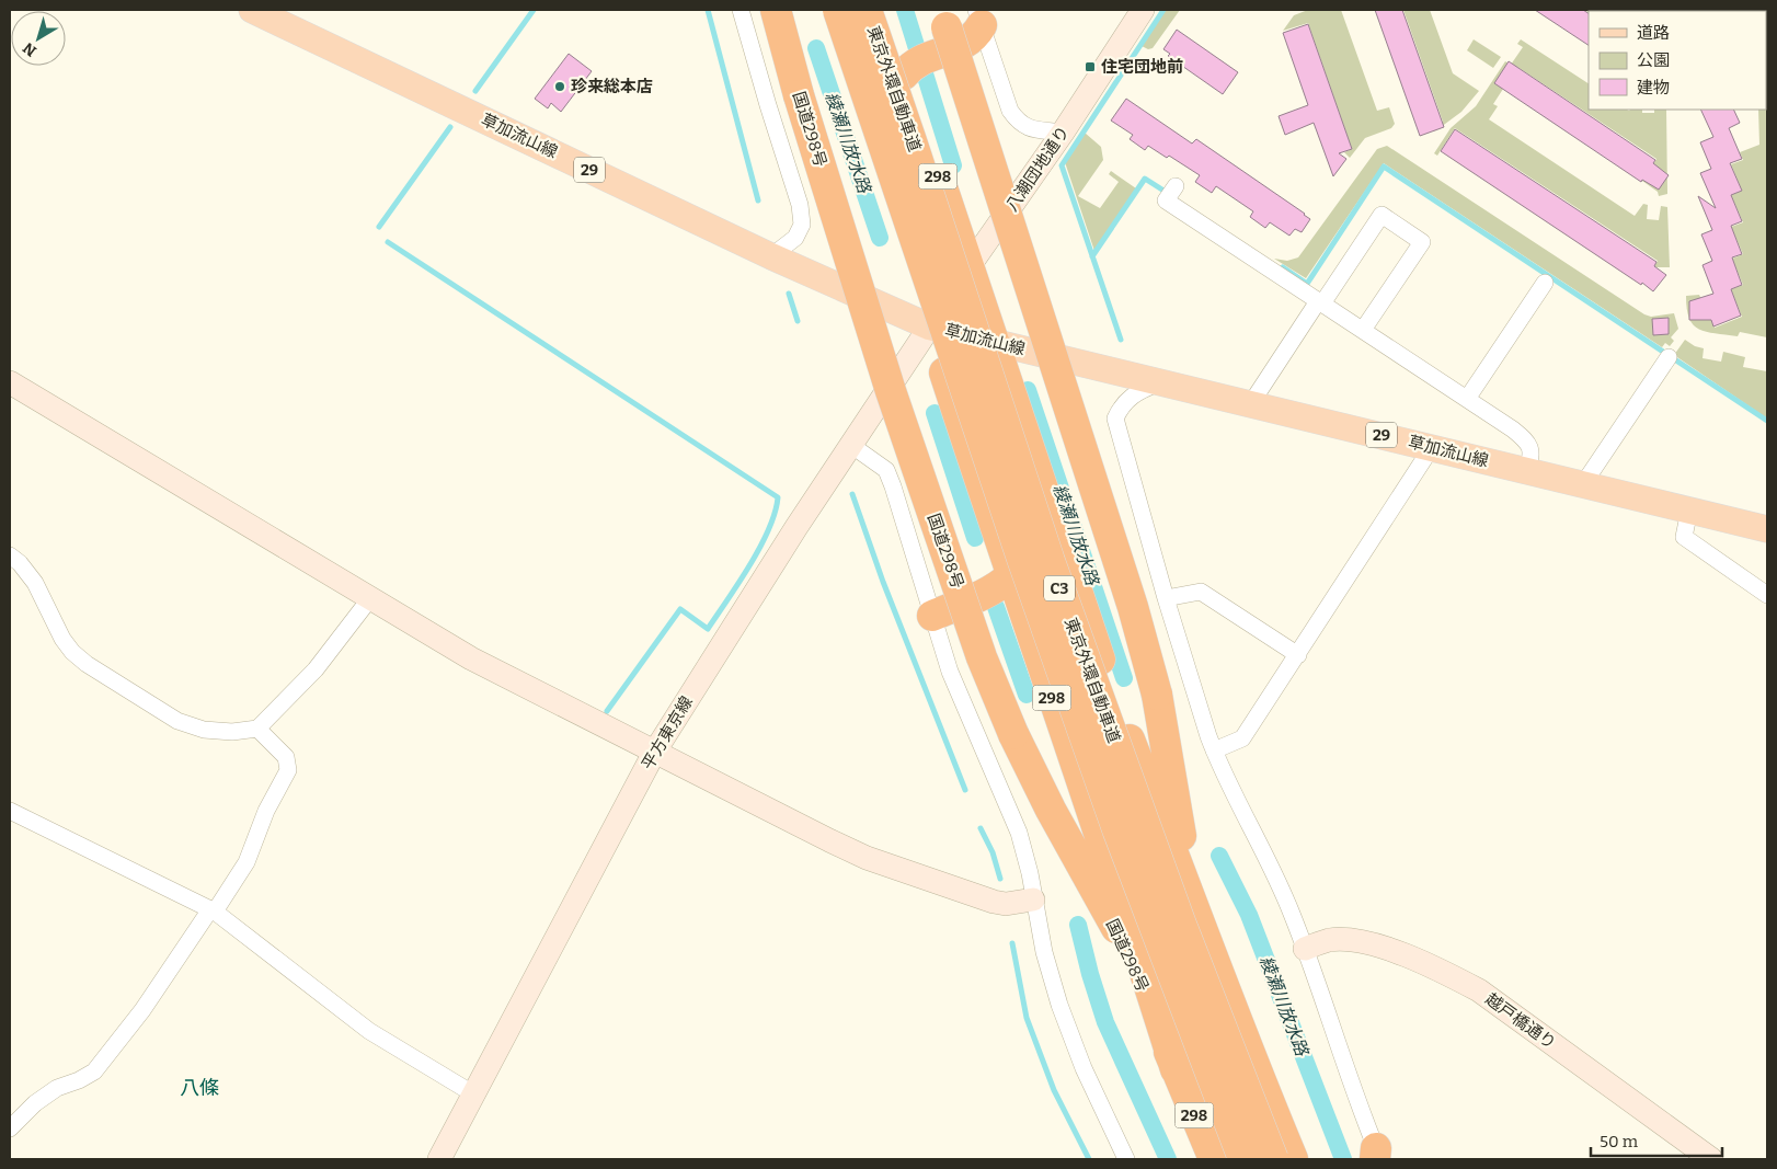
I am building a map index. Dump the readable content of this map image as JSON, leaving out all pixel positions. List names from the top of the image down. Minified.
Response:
{"streets":{"highway":["東京外環自動車道","国道298号","298","C3"],"main road":["草加流山線","29"],"street":["八潮団地通り","平方東京線","越戸橋通り"]},"crossings":[["国道298号","草加流山線"],["国道298号","八潮団地通り"],["国道298号","平方東京線"],["草加流山線","八潮団地通り"],["草加流山線","298"],["草加流山線","平方東京線"],["八潮団地通り","298"],["八潮団地通り","平方東京線"]],"districts":["八條"],"water":["綾瀬川放水路"],"places":{"transit":["住宅団地前"],"other":["珍来総本店"]},"legend":["道路","公園","建物"],"scale_bar":"50 m","north":"bottom left"}
